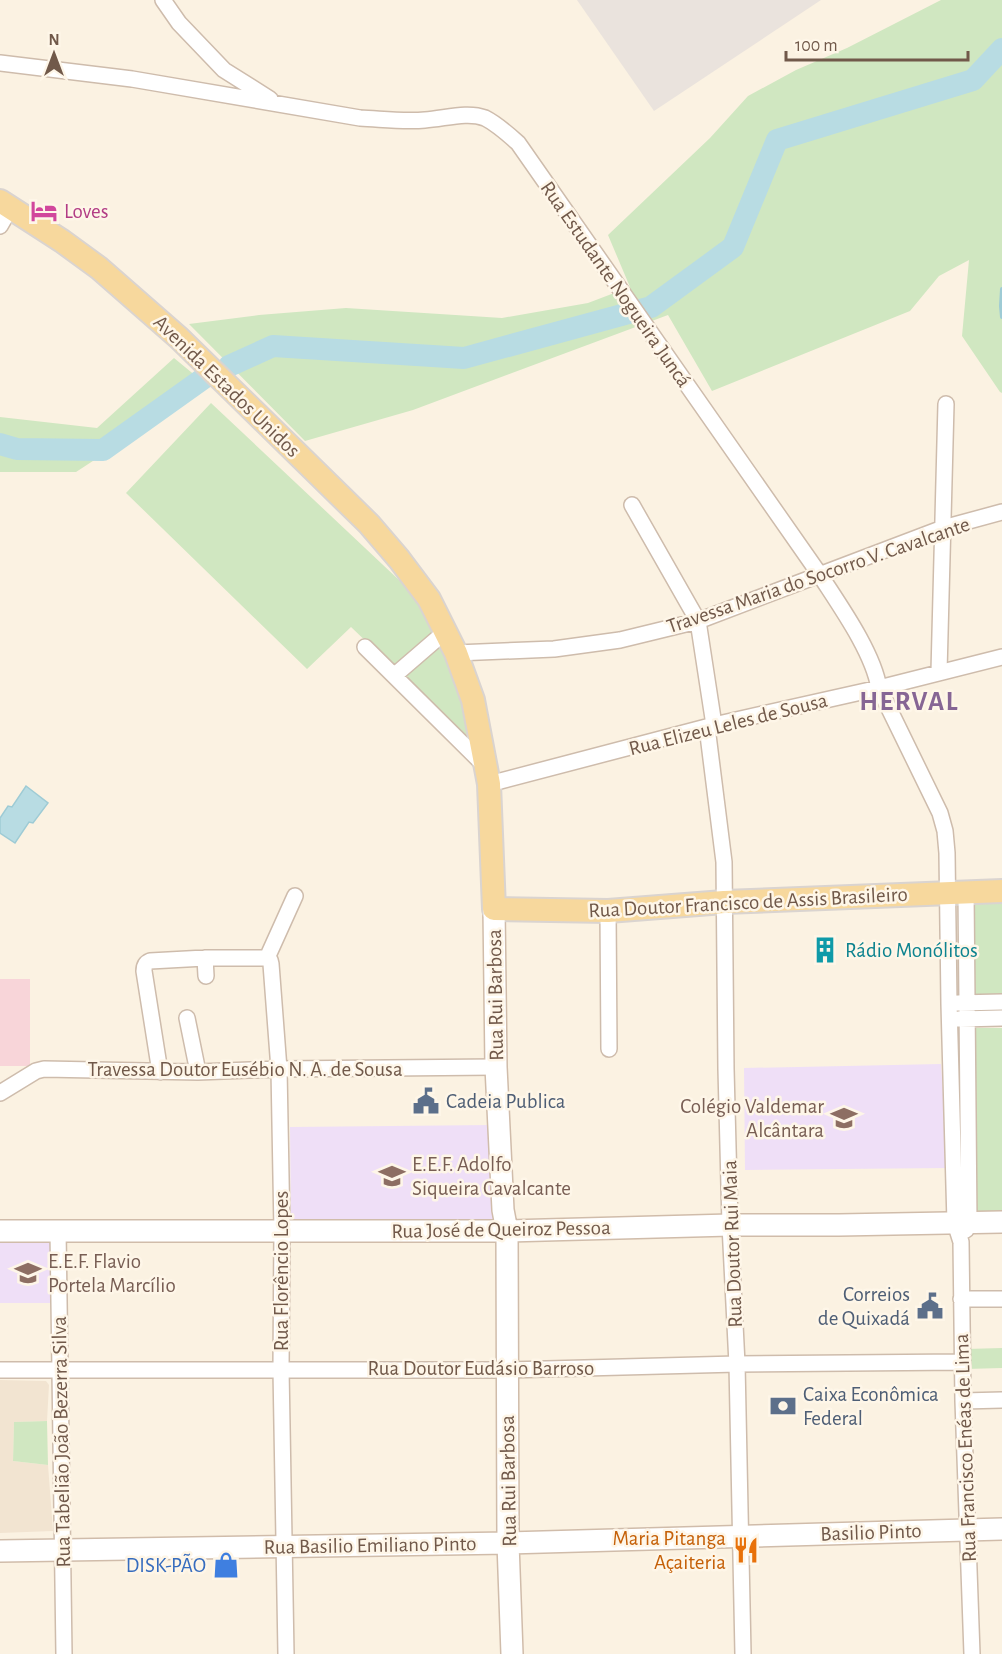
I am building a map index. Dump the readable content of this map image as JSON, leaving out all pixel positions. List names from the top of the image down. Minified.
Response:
{"streets":{"main road":["Avenida Estados Unidos","Rua Doutor Francisco de Assis Brasileiro","Rua Rui Barbosa","Rua José de Queiroz Pessoa","Basilio Pinto","Rua Basilio Emiliano Pinto"],"street":["Rua Estudante Nogueira Juncá","Travessa Maria do Socorro V. Cavalcante","Rua Elizeu Leles de Sousa","Travessa Doutor Eusébio N. A. de Sousa","Rua Doutor Rui Maia","Rua Florêncio Lopes","Rua Doutor Eudásio Barroso","Rua Tabelião João Bezerra Silva","Rua Francisco Enéas de Lima"]},"crossings":[["Rua Estudante Nogueira Juncá","Travessa Maria do Socorro V. Cavalcante"],["Rua Estudante Nogueira Juncá","Rua Elizeu Leles de Sousa"],["Rua Estudante Nogueira Juncá","Rua Doutor Francisco de Assis Brasileiro"],["Avenida Estados Unidos","Rua Rui Barbosa"],["Travessa Maria do Socorro V. Cavalcante","Rua Rui Barbosa"],["Travessa Maria do Socorro V. Cavalcante","Rua Doutor Rui Maia"],["Rua Elizeu Leles de Sousa","Rua Rui Barbosa"],["Rua Elizeu Leles de Sousa","Rua Doutor Rui Maia"],["Rua Doutor Francisco de Assis Brasileiro","Rua Rui Barbosa"],["Rua Doutor Francisco de Assis Brasileiro","Rua Doutor Rui Maia"],["Rua Rui Barbosa","Travessa Doutor Eusébio N. A. de Sousa"],["Rua Rui Barbosa","Rua José de Queiroz Pessoa"],["Rua Rui Barbosa","Rua Doutor Eudásio Barroso"],["Rua Rui Barbosa","Rua Basilio Emiliano Pinto"],["Travessa Doutor Eusébio N. A. de Sousa","Rua Florêncio Lopes"],["Rua José de Queiroz Pessoa","Rua Doutor Rui Maia"],["Rua José de Queiroz Pessoa","Rua Florêncio Lopes"],["Rua José de Queiroz Pessoa","Rua Tabelião João Bezerra Silva"],["Rua José de Queiroz Pessoa","Rua Francisco Enéas de Lima"],["Rua Doutor Rui Maia","Rua Doutor Eudásio Barroso"],["Rua Doutor Rui Maia","Basilio Pinto"],["Rua Doutor Rui Maia","Rua Basilio Emiliano Pinto"],["Rua Florêncio Lopes","Rua Doutor Eudásio Barroso"],["Rua Florêncio Lopes","Rua Basilio Emiliano Pinto"],["Rua Doutor Eudásio Barroso","Rua Tabelião João Bezerra Silva"],["Rua Doutor Eudásio Barroso","Rua Francisco Enéas de Lima"],["Rua Tabelião João Bezerra Silva","Rua Basilio Emiliano Pinto"],["Rua Francisco Enéas de Lima","Basilio Pinto"],["Basilio Pinto","Rua Basilio Emiliano Pinto"]],"districts":["HERVAL"],"places":{"hotel":["Loves"],"building":["Rádio Monólitos"],"public building":["Cadeia Publica","Correios de Quixadá"],"school or university":["Colégio Valdemar Alcântara","E.E.F. Adolfo Siqueira Cavalcante","E.E.F. Flavio Portela Marcílio"],"bank":["Caixa Econômica Federal"],"restaurant":["Maria Pitanga Açaiteria"],"shop":["DISK-PÃO"]},"scale_bar":"100 m","north":"top"}
